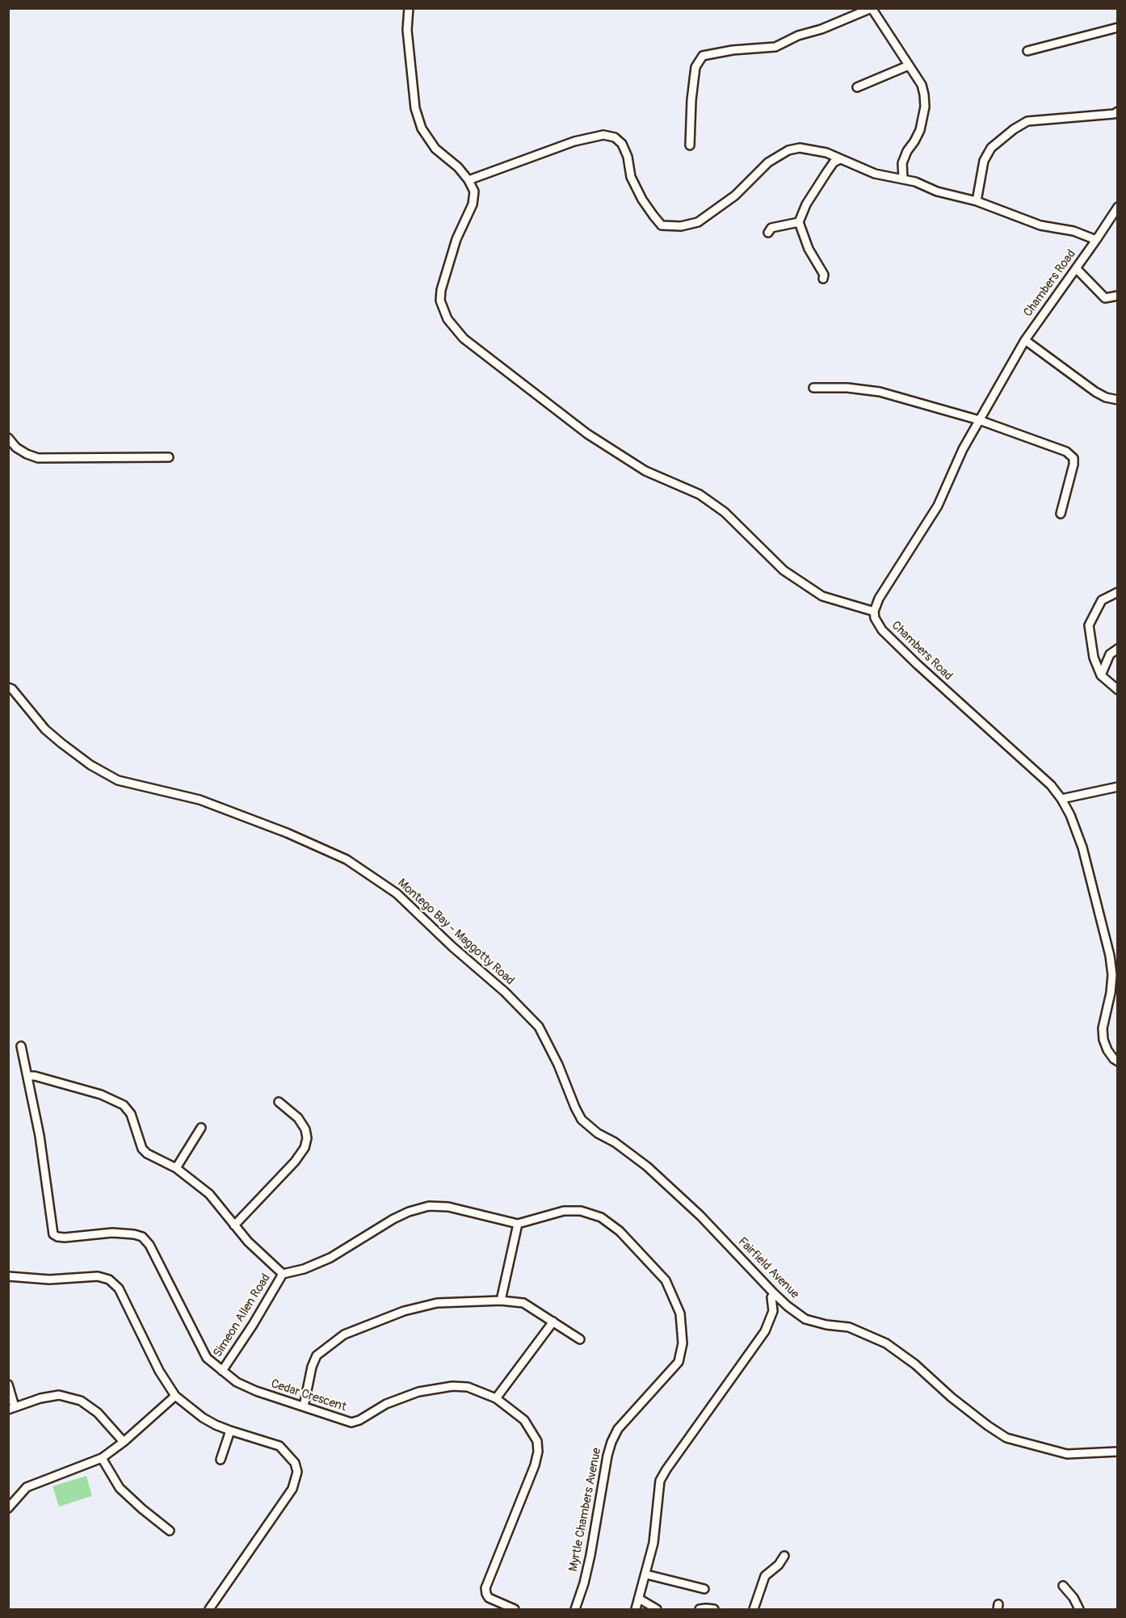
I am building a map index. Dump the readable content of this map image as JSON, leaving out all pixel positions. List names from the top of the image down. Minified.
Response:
{"streets":{"street":["Chambers Road","Montego Bay - Maggotty Road","Fairfield Avenue","Simeon Allen Road","Cedar Crescent","Myrtle Chambers Avenue"]},"crossings":[["Montego Bay - Maggotty Road","Fairfield Avenue"],["Simeon Allen Road","Cedar Crescent"],["Simeon Allen Road","Myrtle Chambers Avenue"]]}
